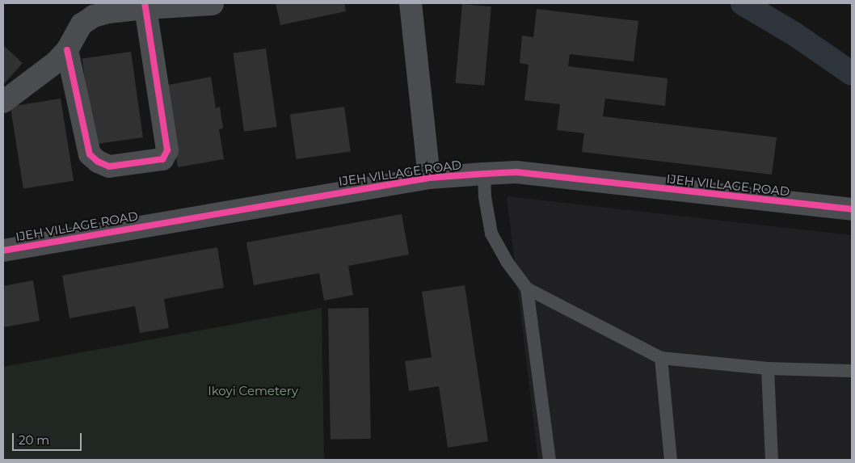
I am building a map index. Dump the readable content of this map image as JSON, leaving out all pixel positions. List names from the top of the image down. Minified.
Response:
{"streets":{"street":["IJEH VILLAGE ROAD"]},"parks":["Ikoyi Cemetery"],"scale_bar":"20 m"}
